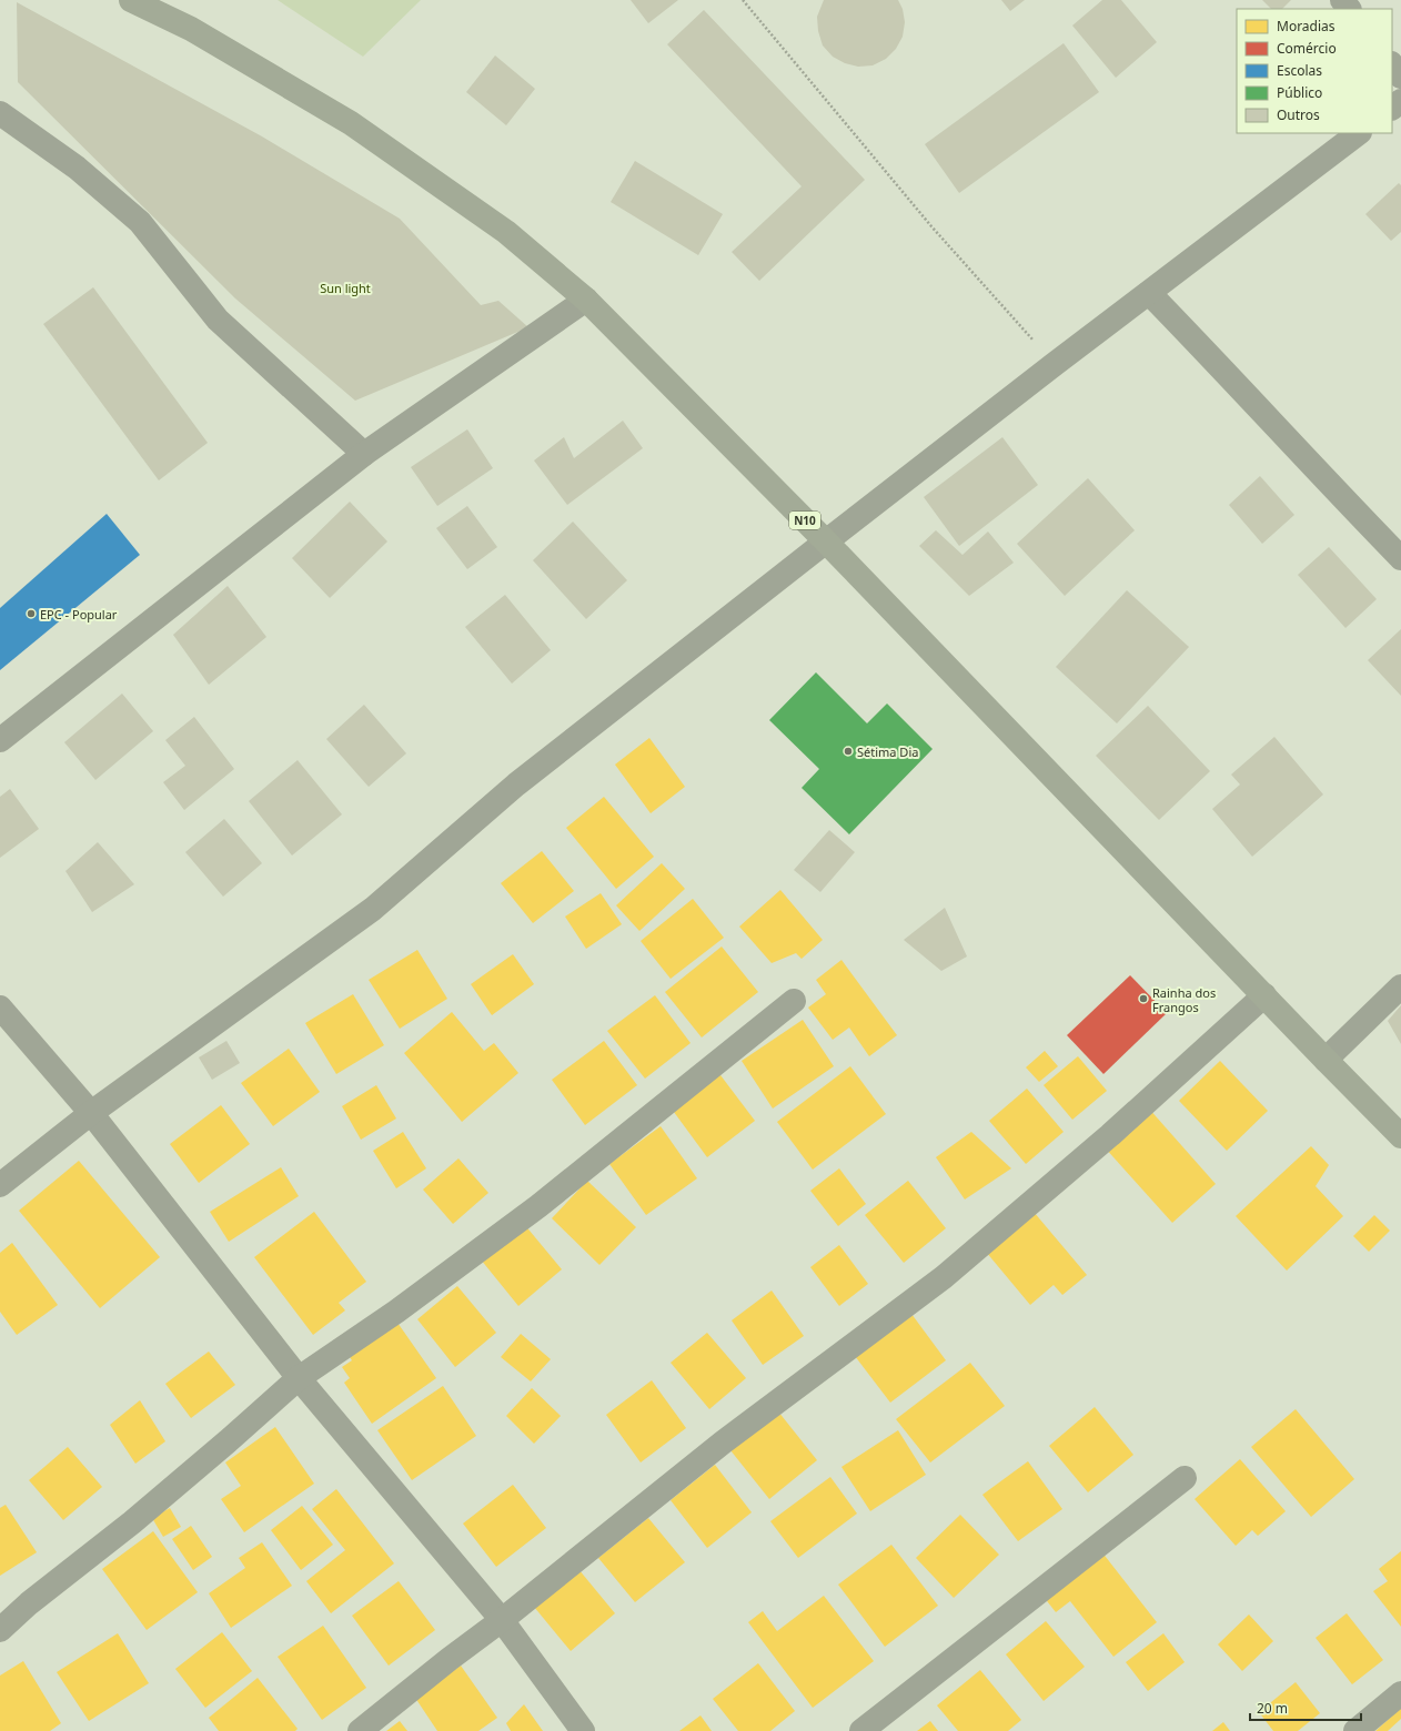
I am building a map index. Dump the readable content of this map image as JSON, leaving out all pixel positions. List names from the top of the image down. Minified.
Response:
{"streets":{"main road":["N10"]},"parks":["Sun light"],"places":["EPC - Popular","Sétima Dia","Rainha dos Frangos"],"legend":["Moradias","Comércio","Escolas","Público","Outros"],"scale_bar":"20 m"}
